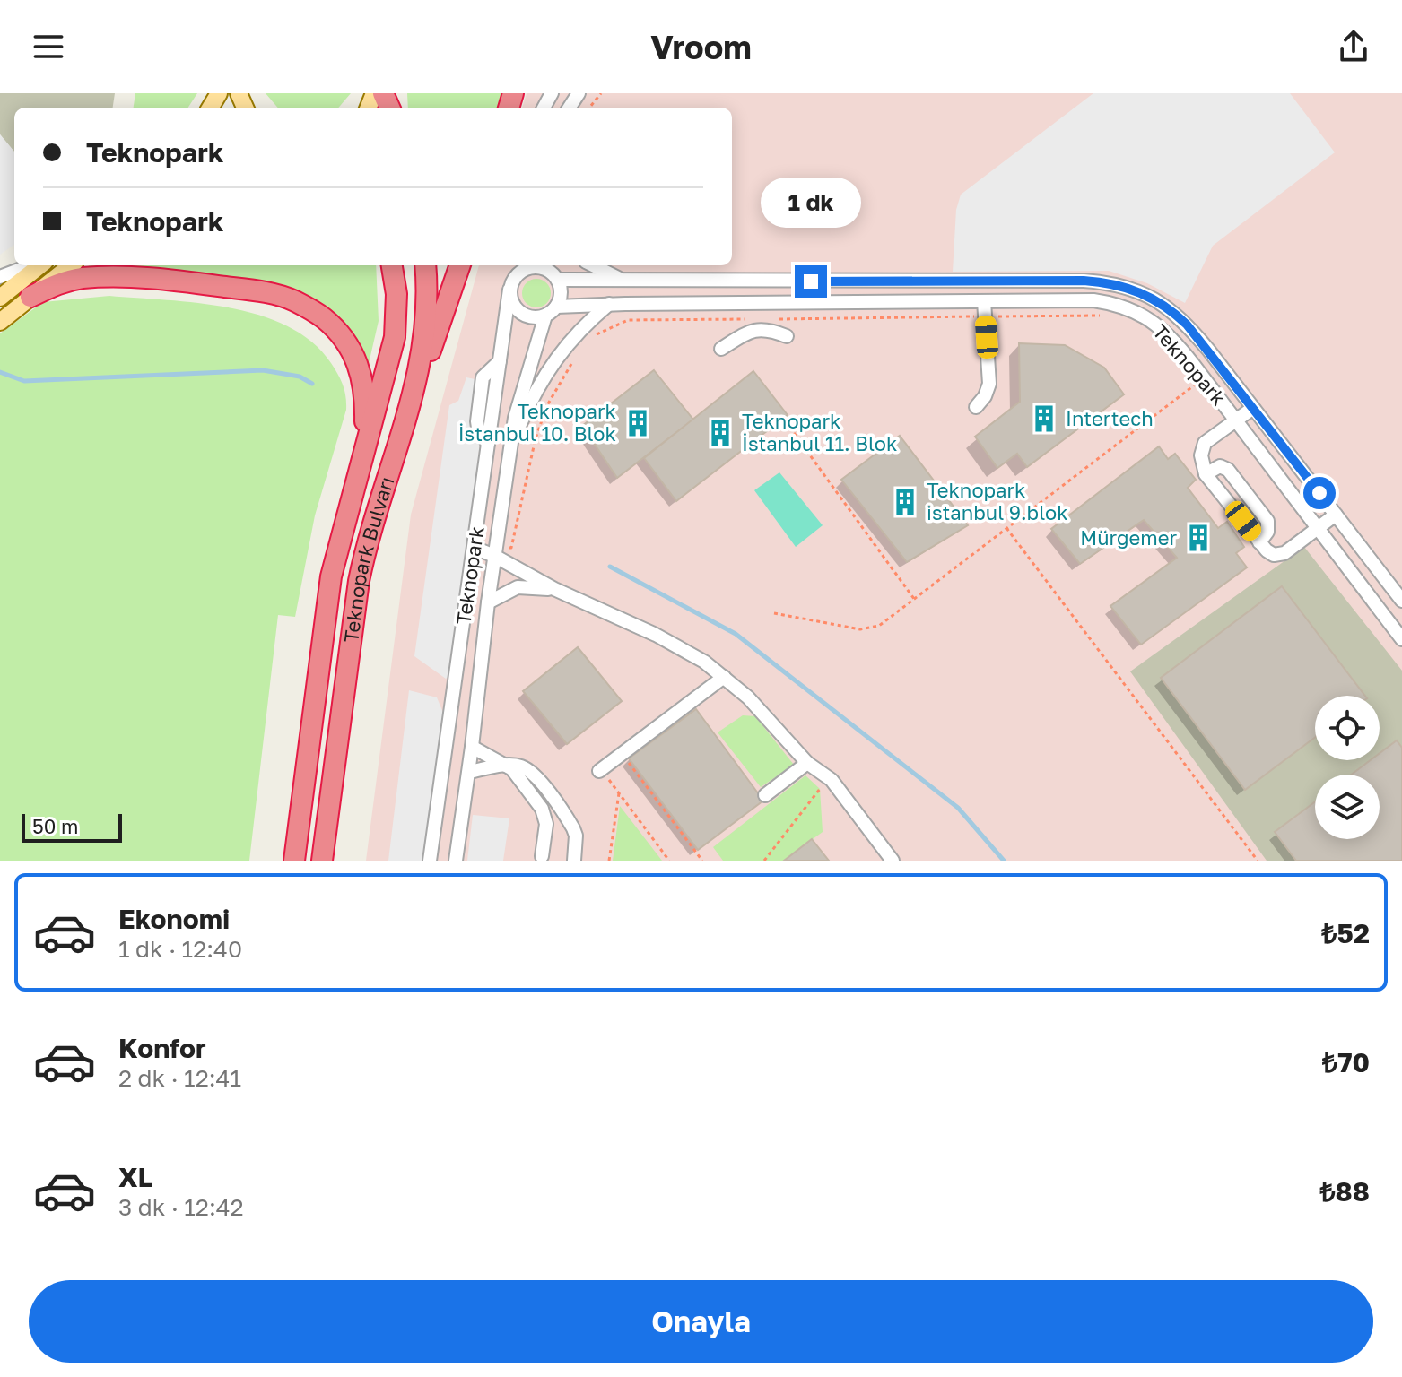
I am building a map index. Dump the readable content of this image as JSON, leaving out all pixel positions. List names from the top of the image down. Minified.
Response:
{"streets":{"highway":["Teknopark Bulvarı"],"street":["Teknopark"]},"places":{"building":["Intertech","Teknopark İstanbul 10. Blok","Teknopark İstanbul 11. Blok","Teknopark istanbul 9.blok","Mürgemer"]},"scale_bar":"50 m","page":{"header":"Vroom","banner":["Teknopark","Teknopark"],"bubble":"1 dk","scale":"50 m","list":[{"name":"Ekonomi","note":"1 dk · 12:40","value":"₺52"},{"name":"Konfor","note":"2 dk · 12:41","value":"₺70"},{"name":"XL","note":"3 dk · 12:42","value":"₺88"}],"buttons":"Onayla"}}
